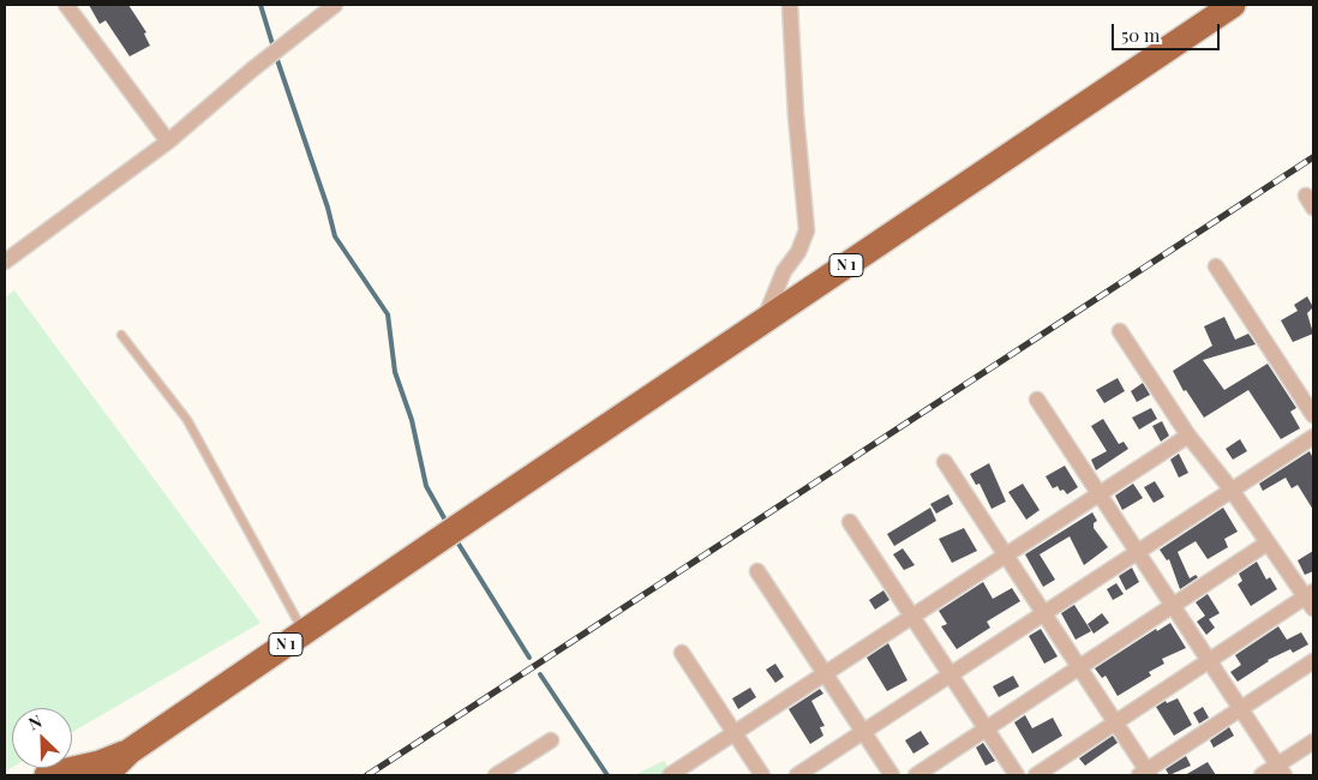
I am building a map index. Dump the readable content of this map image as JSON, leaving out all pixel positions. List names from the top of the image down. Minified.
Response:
{"streets":{"highway":["N 1"]},"scale_bar":"50 m","north":"top left"}
